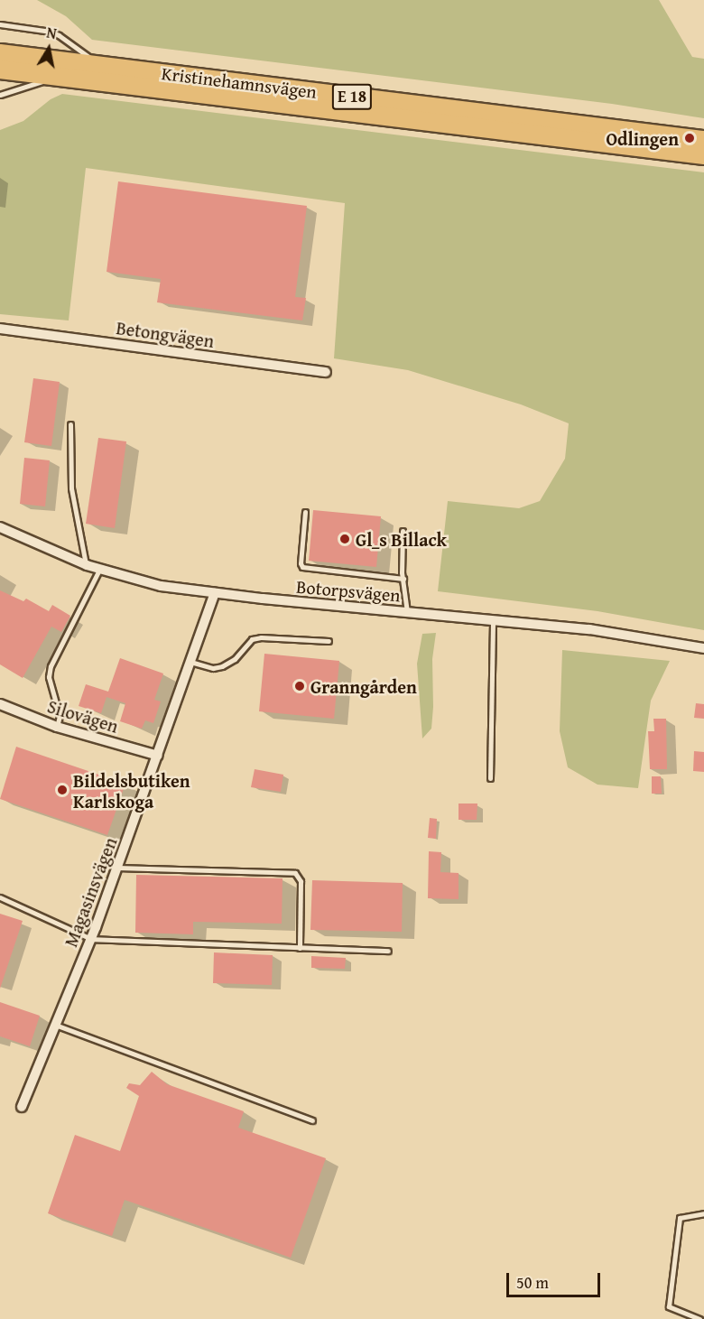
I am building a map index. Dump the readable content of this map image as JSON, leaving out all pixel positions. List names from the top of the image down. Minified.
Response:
{"streets":{"highway":["Kristinehamnsvägen","E 18"],"street":["Betongvägen","Botorpsvägen","Silovägen","Magasinsvägen"]},"crossings":[["Kristinehamnsvägen","E 18"],["Botorpsvägen","Magasinsvägen"],["Silovägen","Magasinsvägen"]],"places":["Odlingen","Gl_s Billack","Granngården","Bildelsbutiken Karlskoga"],"scale_bar":"50 m","north":"top"}
